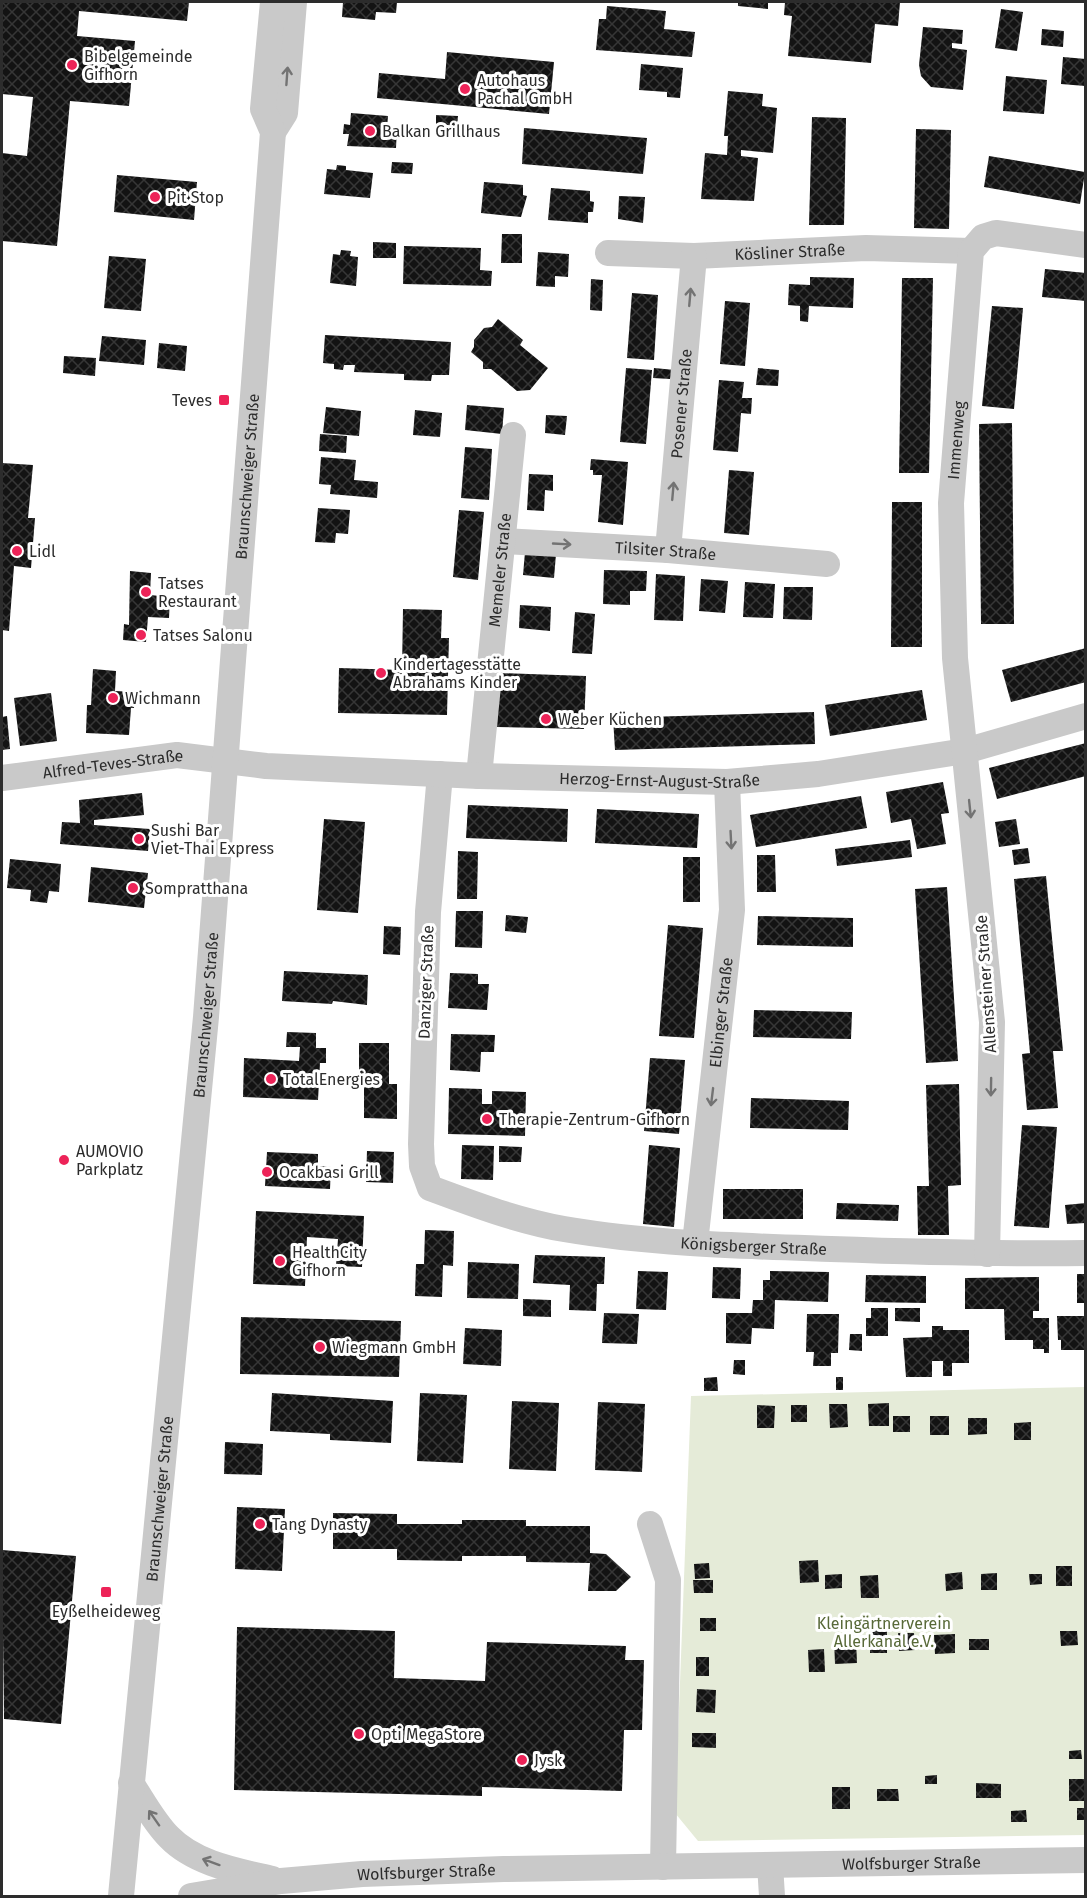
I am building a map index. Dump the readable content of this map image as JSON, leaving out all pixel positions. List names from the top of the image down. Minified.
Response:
{"streets":{"street":["Kösliner Straße","Posener Straße","Immenweg","Braunschweiger Straße","Tilsiter Straße","Memeler Straße","Alfred-Teves-Straße","Herzog-Ernst-August-Straße","Danziger Straße","Allensteiner Straße","Elbinger Straße","Königsberger Straße","Wolfsburger Straße"]},"crossings":[["Kösliner Straße","Posener Straße"],["Kösliner Straße","Immenweg"],["Posener Straße","Tilsiter Straße"],["Immenweg","Herzog-Ernst-August-Straße"],["Immenweg","Allensteiner Straße"],["Braunschweiger Straße","Alfred-Teves-Straße"],["Braunschweiger Straße","Herzog-Ernst-August-Straße"],["Tilsiter Straße","Memeler Straße"],["Memeler Straße","Herzog-Ernst-August-Straße"],["Alfred-Teves-Straße","Herzog-Ernst-August-Straße"],["Herzog-Ernst-August-Straße","Danziger Straße"],["Herzog-Ernst-August-Straße","Allensteiner Straße"],["Herzog-Ernst-August-Straße","Elbinger Straße"],["Danziger Straße","Königsberger Straße"],["Allensteiner Straße","Königsberger Straße"],["Elbinger Straße","Königsberger Straße"]],"one_way":["Posener Straße","Tilsiter Straße","Allensteiner Straße","Elbinger Straße"],"parks":["Kleingärtnerverein Allerkanal e.V."],"places":{"other":["Bibelgemeinde Gifhorn","Autohaus Pachal GmbH","Balkan Grillhaus","Pit Stop","Lidl","Tatses Restaurant","Tatses Salonu","Kindertagesstätte Abrahams Kinder","Wichmann","Weber Küchen","Sushi Bar Viet-Thai Express","Sompratthana","TotalEnergies","Therapie-Zentrum-Gifhorn","AUMOVIO Parkplatz","Ocakbasi Grill","HealthCity Gifhorn","Wiegmann GmbH","Tang Dynasty","Opti MegaStore","Jysk"],"transit":["Teves","Eyßelheideweg"]}}
